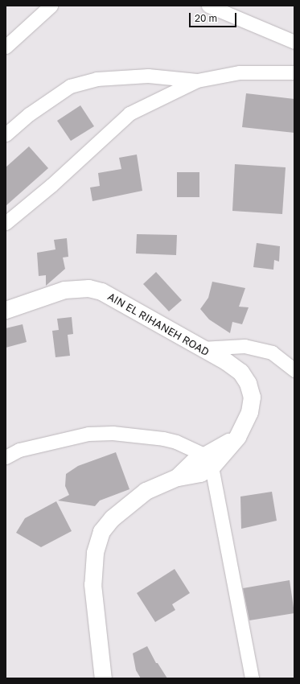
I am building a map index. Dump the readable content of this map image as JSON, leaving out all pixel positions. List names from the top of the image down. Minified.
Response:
{"streets":{"street":["AIN EL RIHANEH ROAD"]},"scale_bar":"20 m"}
